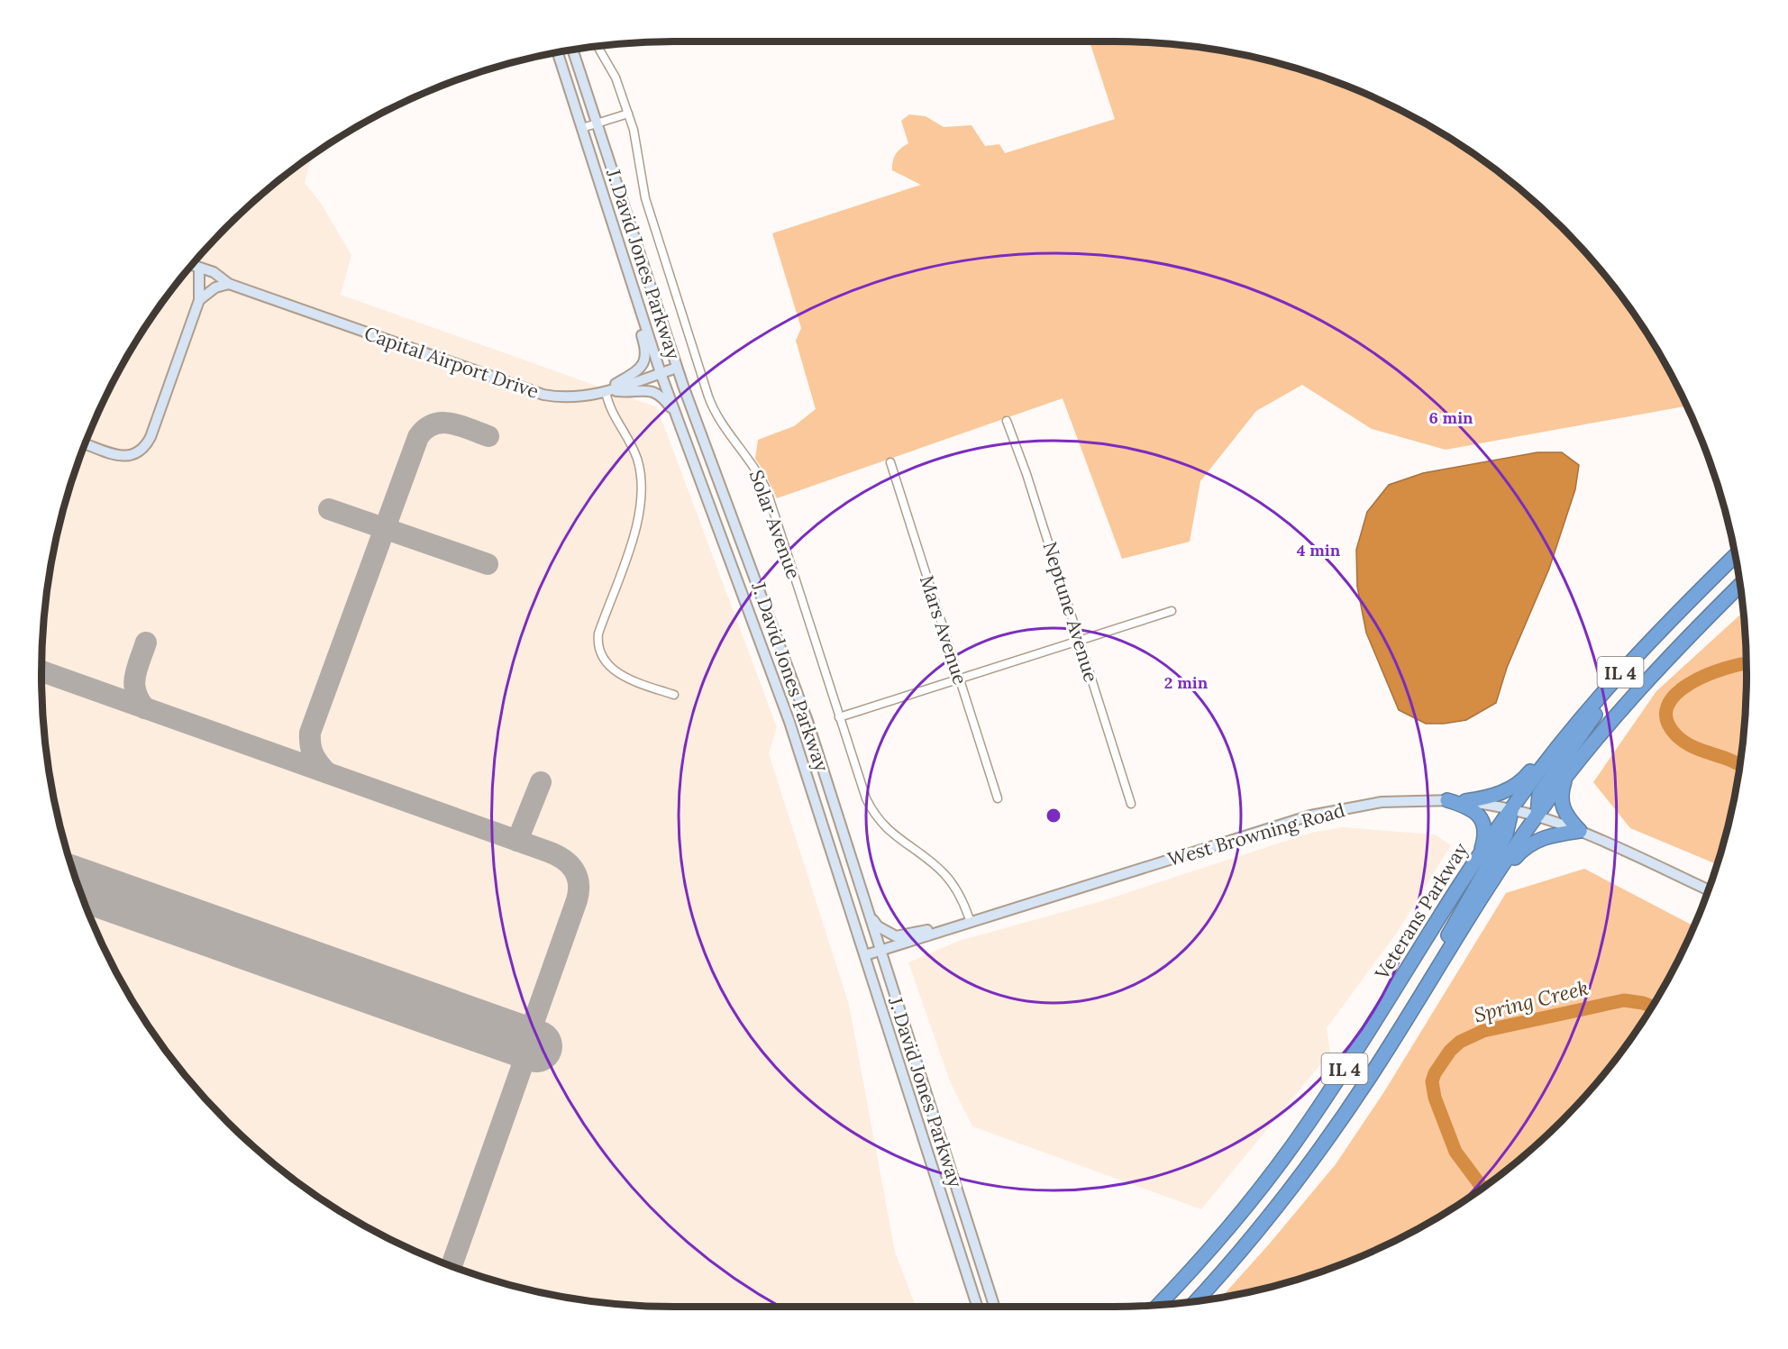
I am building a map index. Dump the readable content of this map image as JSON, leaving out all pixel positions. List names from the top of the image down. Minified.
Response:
{"streets":{"highway":["IL 4","Veterans Parkway"],"main road":["J. David Jones Parkway","Capital Airport Drive","West Browning Road"],"street":["Solar Avenue","Neptune Avenue","Mars Avenue"]},"crossings":[["J. David Jones Parkway","Capital Airport Drive"],["J. David Jones Parkway","West Browning Road"],["Solar Avenue","West Browning Road"],["IL 4","West Browning Road"],["West Browning Road","Veterans Parkway"]],"water":["Spring Creek"],"rings":["6 min","4 min","2 min"]}
